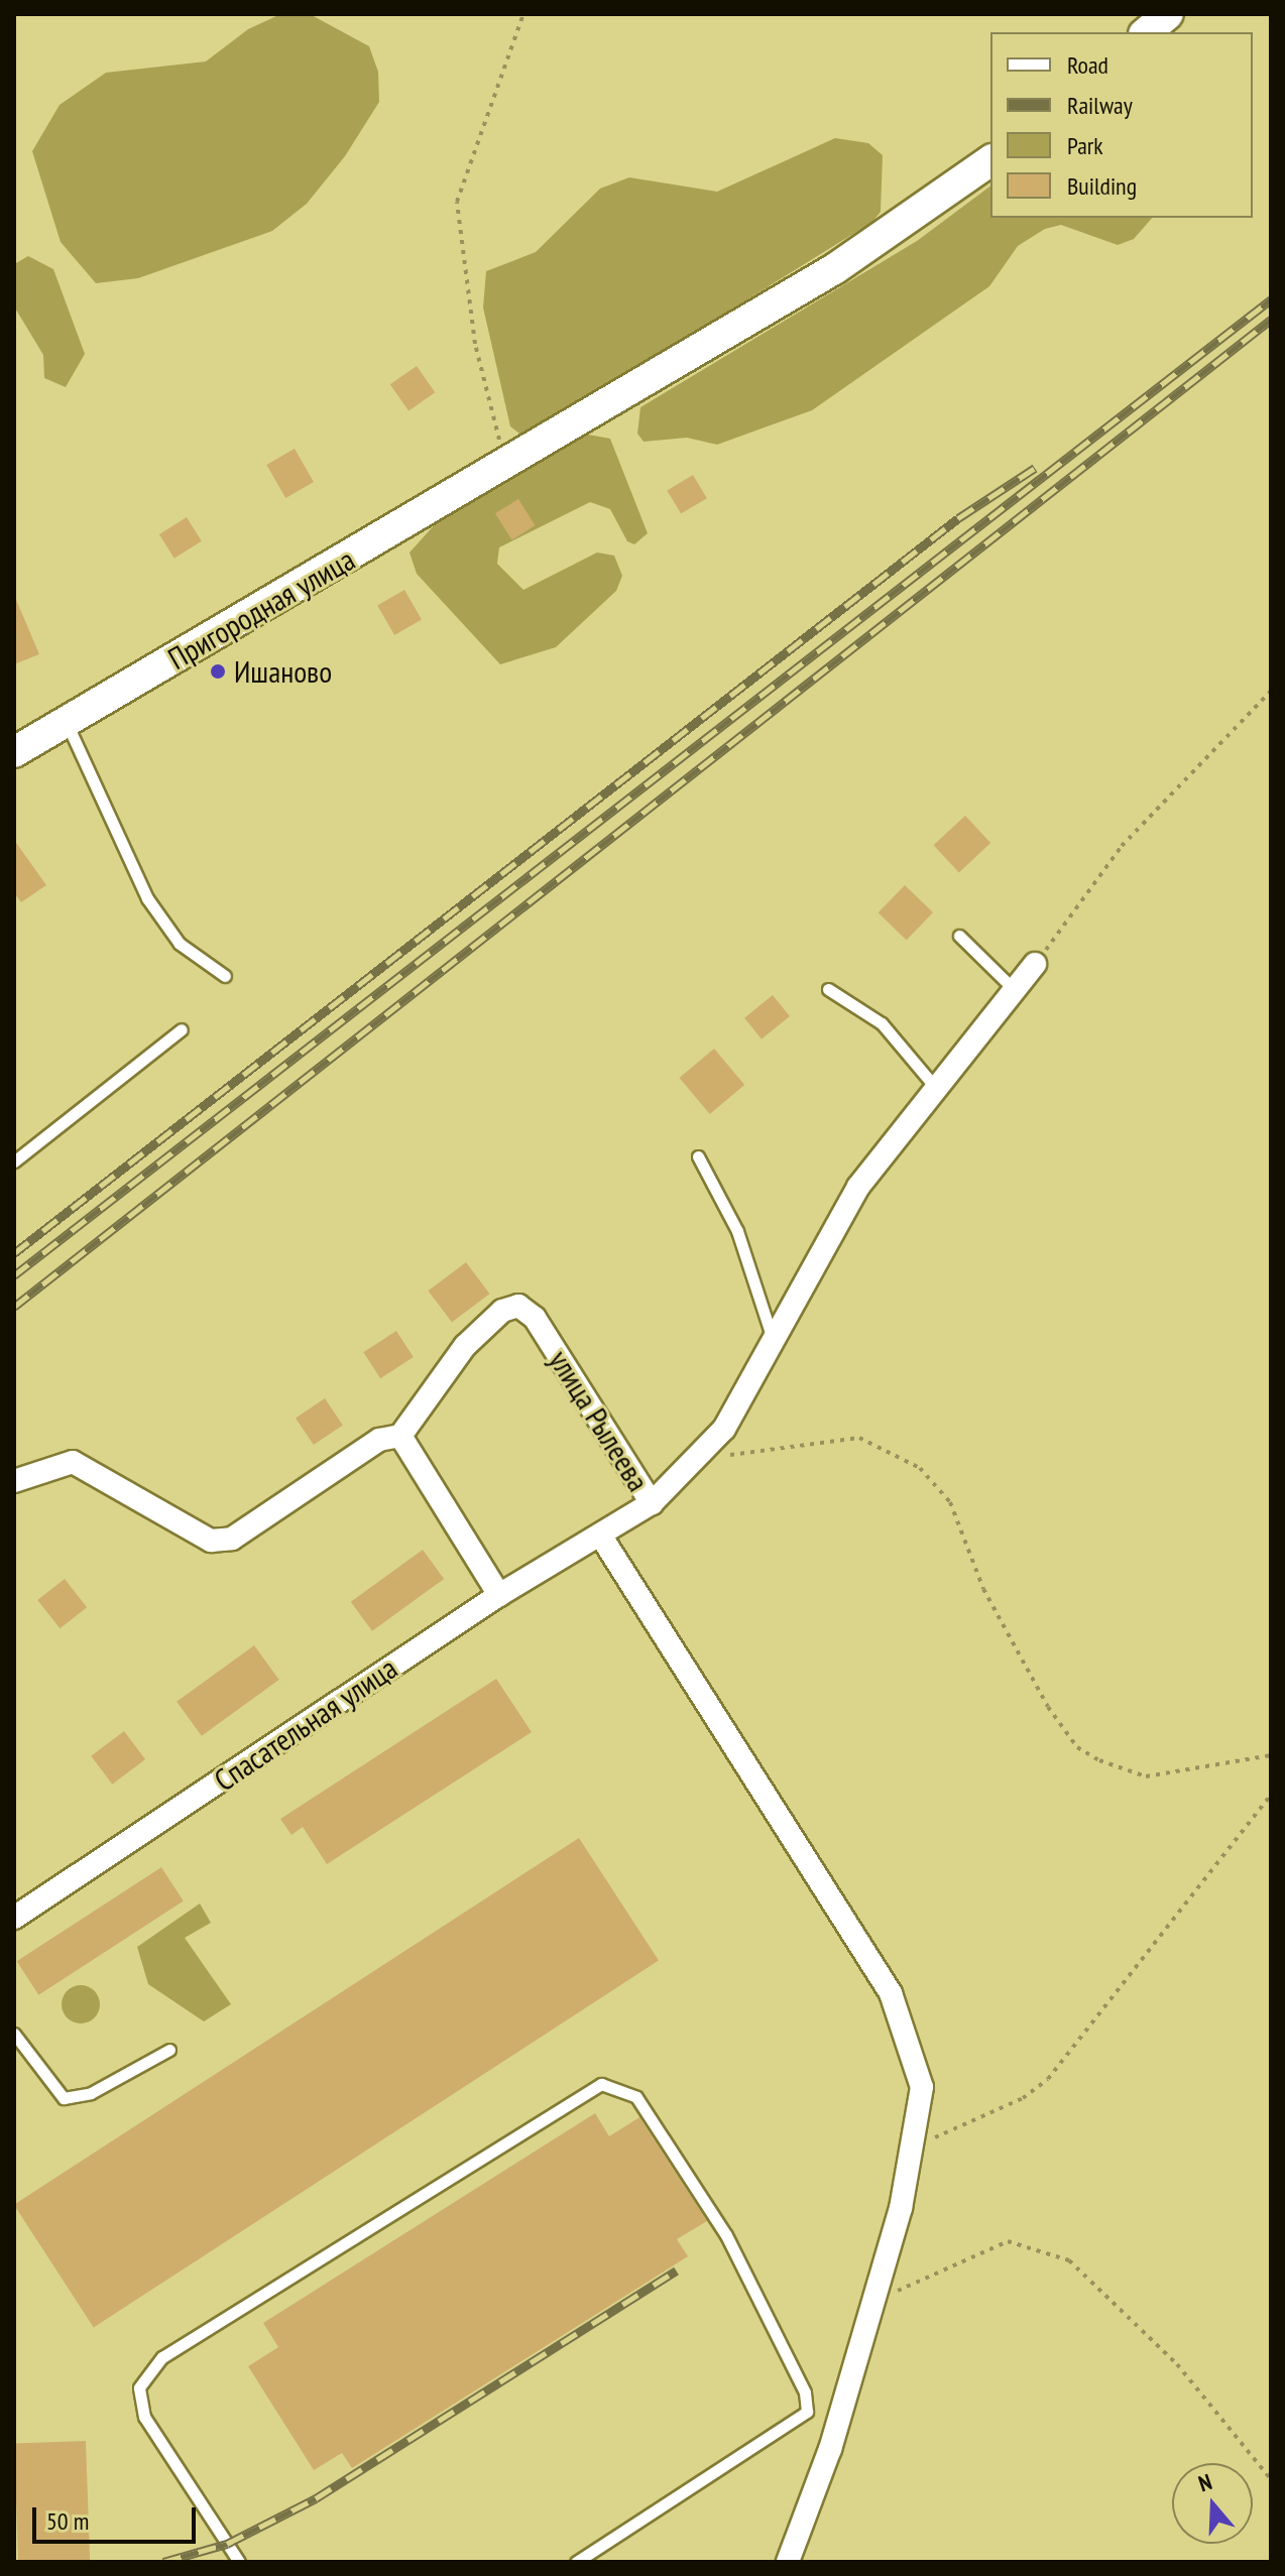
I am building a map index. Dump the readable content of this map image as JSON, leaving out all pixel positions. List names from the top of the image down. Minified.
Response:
{"streets":{"main road":["Пригородная улица"],"street":["улица Рылеева","Спасательная улица"]},"crossings":[["улица Рылеева","Спасательная улица"]],"places":["Ишаново"],"legend":["Road","Railway","Park","Building"],"scale_bar":"50 m","north":"top"}
